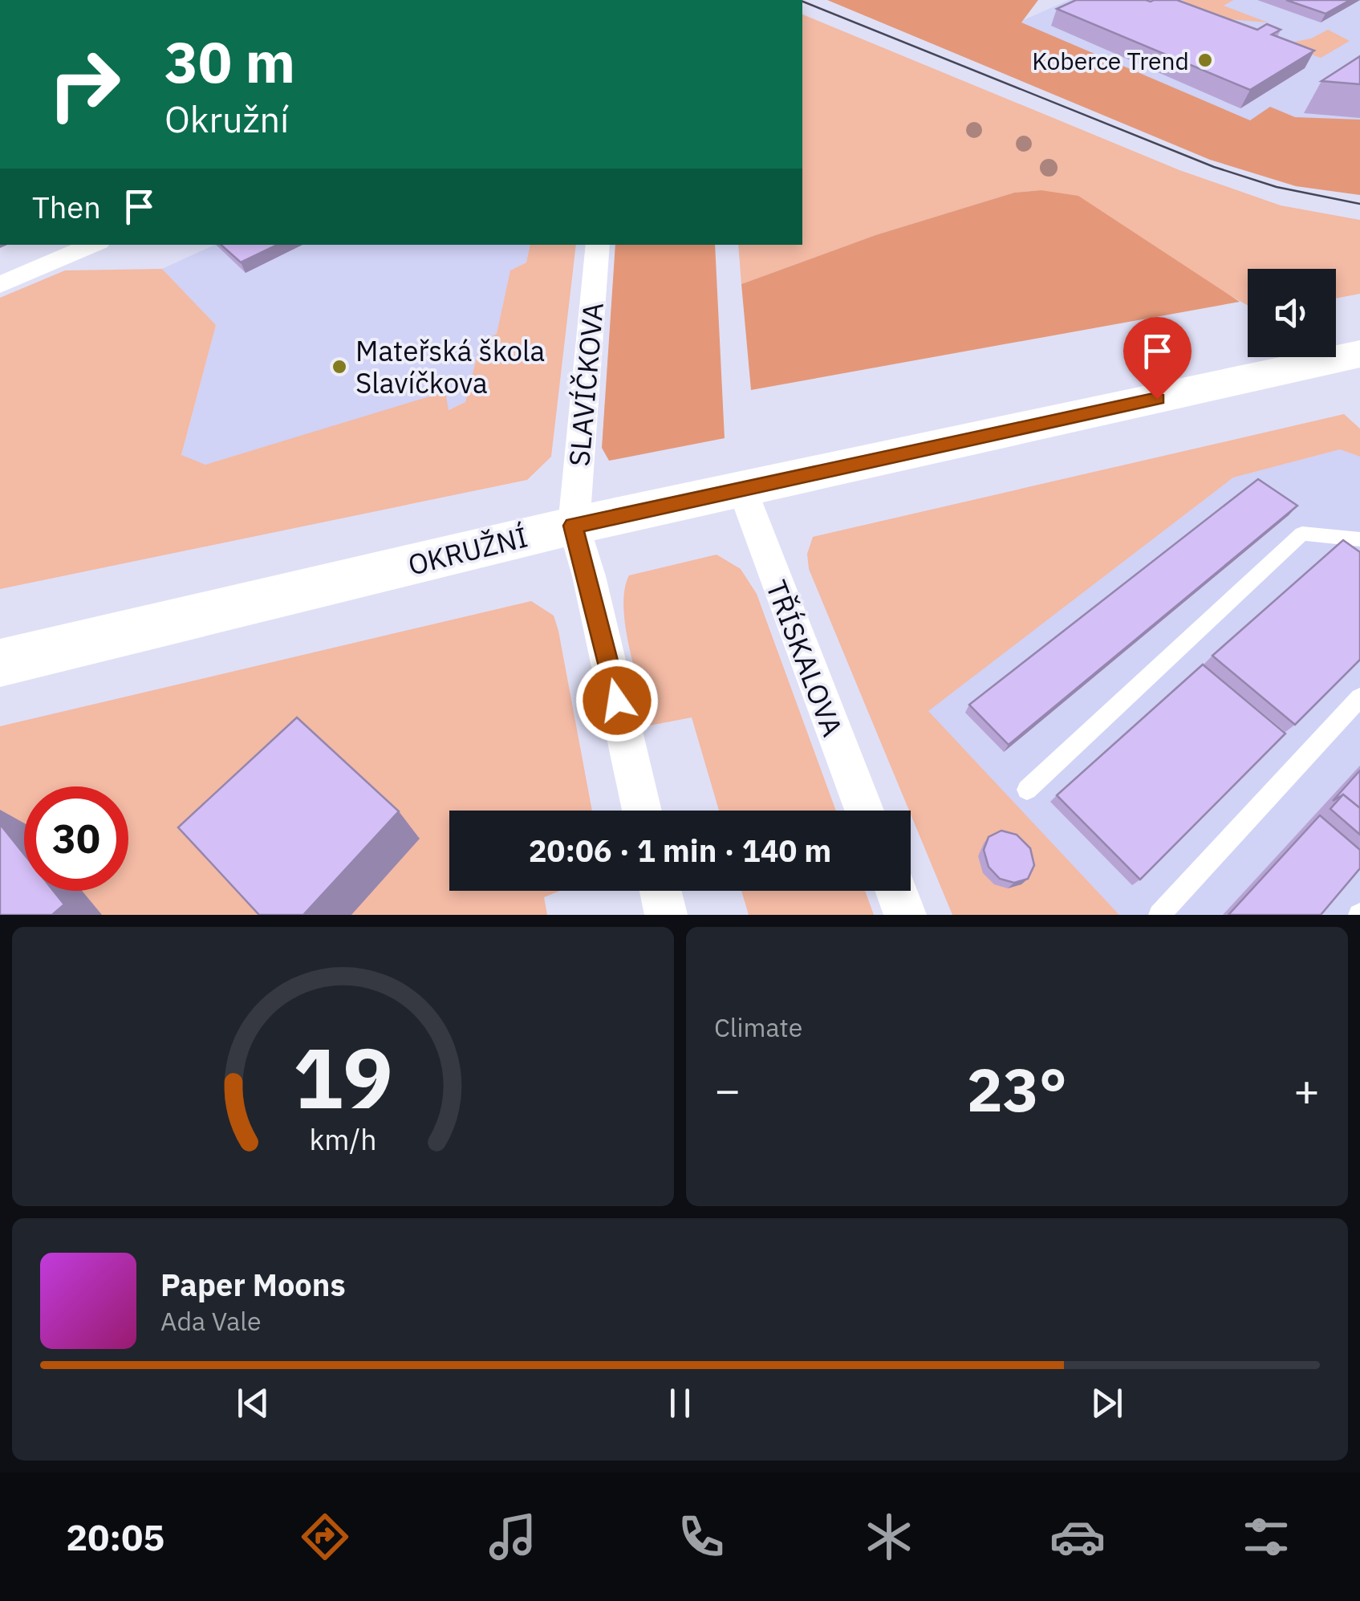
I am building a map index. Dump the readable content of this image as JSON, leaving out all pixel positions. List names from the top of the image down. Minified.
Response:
{"streets":{"street":["SLAVÍČKOVA","OKRUŽNÍ","TŘÍSKALOVA"]},"crossings":[["SLAVÍČKOVA","OKRUŽNÍ"],["OKRUŽNÍ","TŘÍSKALOVA"]],"places":["Koberce Trend","Mateřská škola Slavíčkova"],"page":{"turn":["30 m","Okružní"],"then":"Then","limit":"30","trip":"20:06 · 1 min · 140 m","tile":"Climate","heat":["−","23°","+"],"song":["Paper Moons","Ada Vale"],"tabs":"20:05","gauge":["19","km/h"]}}
